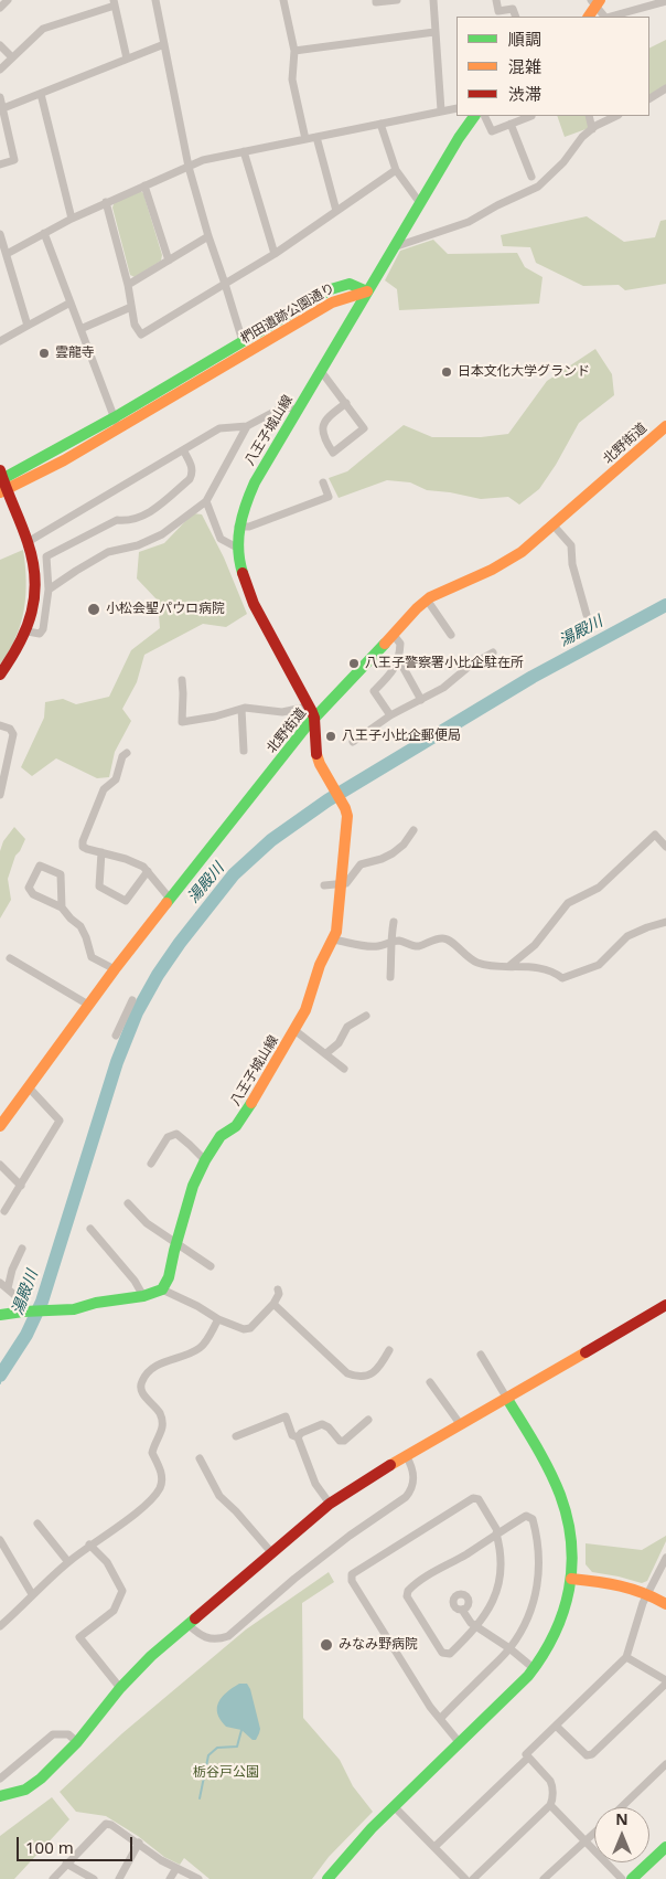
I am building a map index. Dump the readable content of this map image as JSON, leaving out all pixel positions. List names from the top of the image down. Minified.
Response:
{"streets":{"street":["椚田遺跡公園通り","八王子城山線","北野街道"]},"crossings":[["椚田遺跡公園通り","八王子城山線"],["八王子城山線","北野街道"]],"water":["湯殿川"],"parks":["栃谷戸公園"],"places":["雲龍寺","日本文化大学グランド","小松会聖パウロ病院","八王子警察署小比企駐在所","八王子小比企郵便局","みなみ野病院"],"legend":["順調","混雑","渋滞"],"scale_bar":"100 m","north":"top"}
